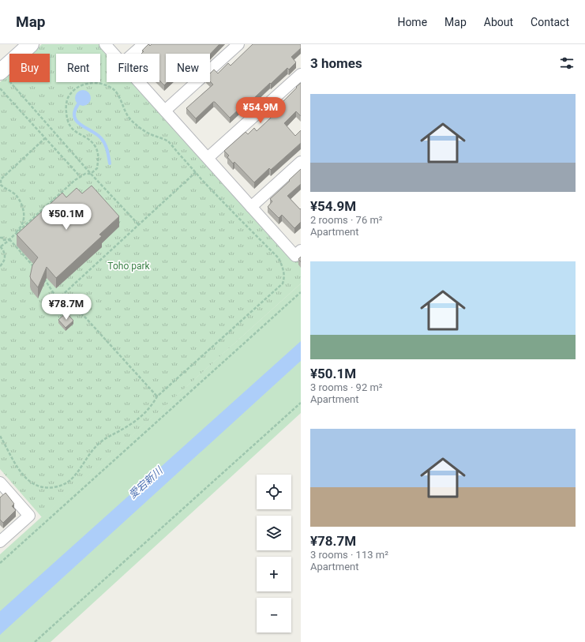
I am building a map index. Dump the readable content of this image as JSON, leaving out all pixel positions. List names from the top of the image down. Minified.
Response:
{"water":["愛宕新川"],"parks":["Toho park"],"page":{"header":"Map","nav":["Home","Map","About","Contact"],"heading":"3 homes","chip":["Buy","Rent","Filters","New"],"list":[{"name":"¥54.9M","note":"2 rooms · 76 m² · Apartment"},{"name":"¥50.1M","note":"3 rooms · 92 m² · Apartment"},{"name":"¥78.7M","note":"3 rooms · 113 m² · Apartment"}],"price":["¥54.9M","¥50.1M","¥78.7M"],"map_buttons":["+","−"]}}
